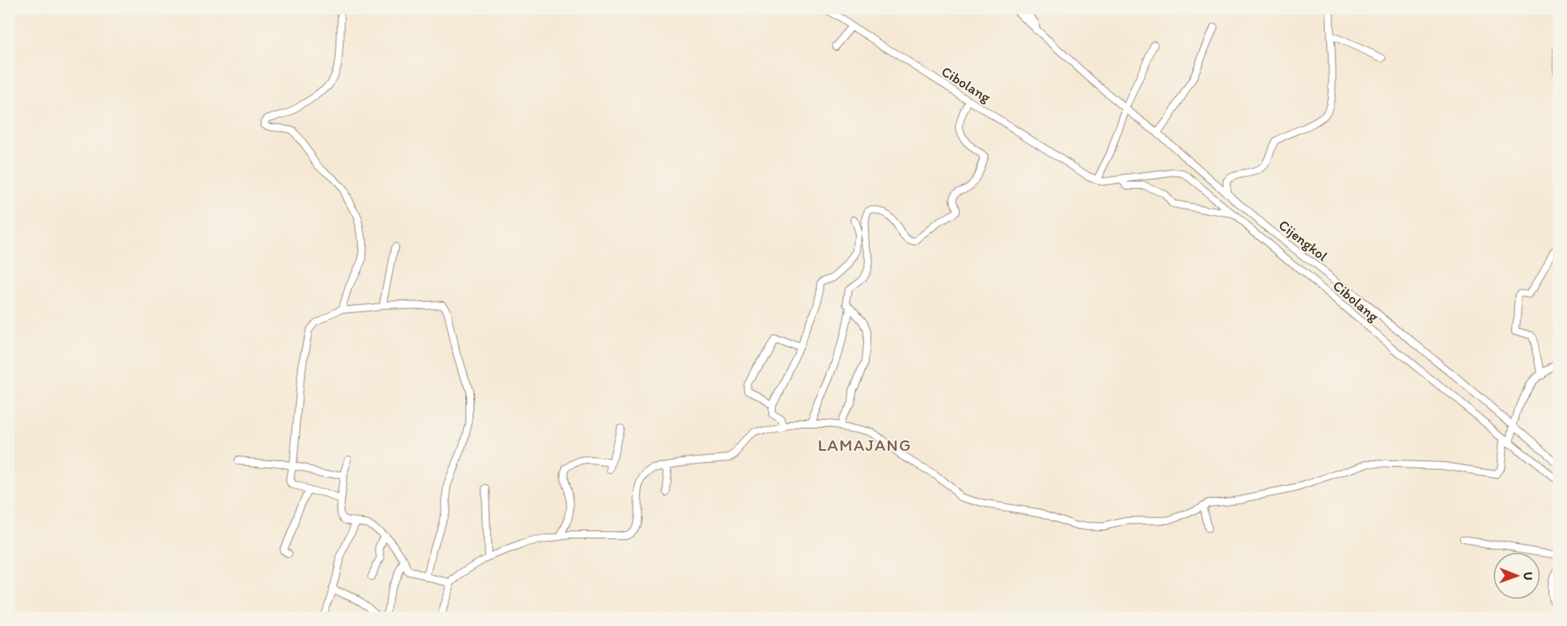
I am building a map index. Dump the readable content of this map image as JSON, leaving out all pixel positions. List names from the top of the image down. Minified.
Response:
{"streets":{"street":["Cibolang","Cijengkol"]},"districts":["LAMAJANG"],"north":"right"}
